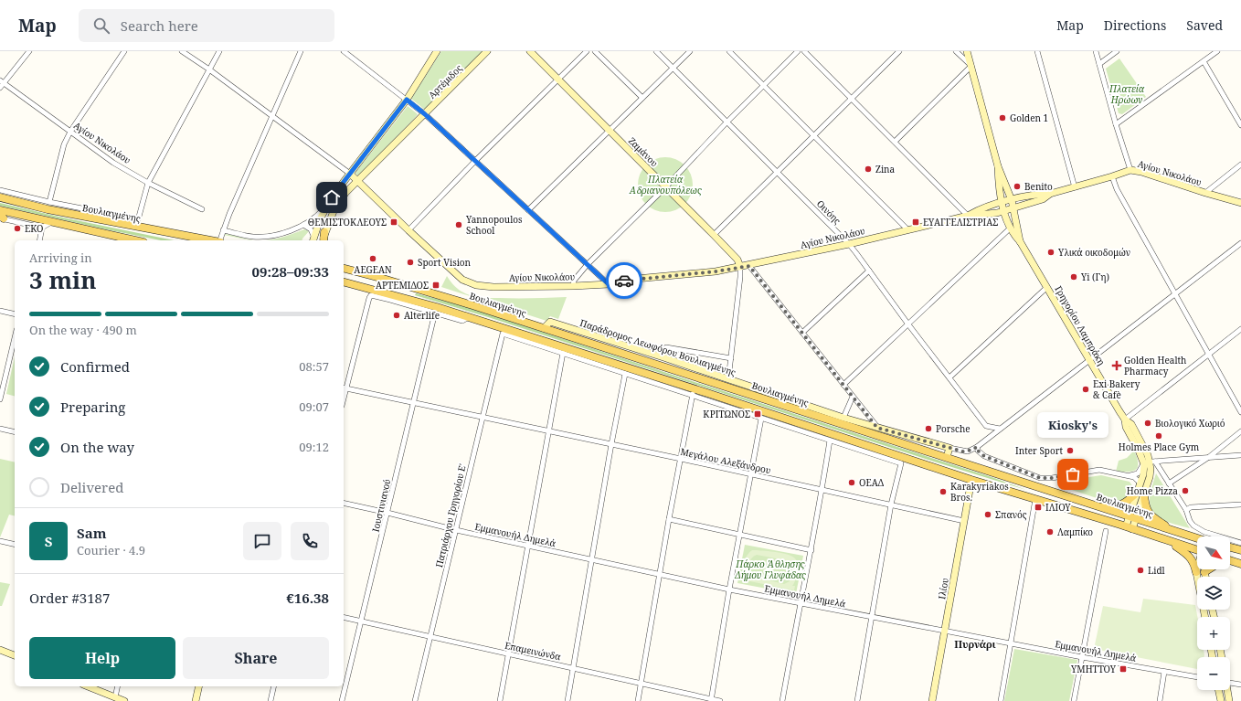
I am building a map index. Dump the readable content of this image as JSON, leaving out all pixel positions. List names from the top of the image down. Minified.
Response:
{"streets":{"main road":["Βουλιαγμένης"],"street":["Αρτέμιδος","Αγίου Νικολάου","Ζαμάνου","Οινόης","Γρηγορίου Λαμπράκη","Παράδρομος Λεωφόρου Βουλιαγμένης","Μεγάλου Αλεξάνδρου","Ιουστινιανού","Πατριάρχου Γρηγορίου E'","Εμμανουήλ Δημελά","Ιλίου","Επαμεινώνδα"]},"crossings":[["Αρτέμιδος","Αγίου Νικολάου"],["Αγίου Νικολάου","Ζαμάνου"],["Αγίου Νικολάου","Οινόης"],["Αγίου Νικολάου","Γρηγορίου Λαμπράκη"],["Βουλιαγμένης","Γρηγορίου Λαμπράκη"],["Βουλιαγμένης","Παράδρομος Λεωφόρου Βουλιαγμένης"],["Μεγάλου Αλεξάνδρου","Ιουστινιανού"],["Μεγάλου Αλεξάνδρου","Πατριάρχου Γρηγορίου E'"],["Μεγάλου Αλεξάνδρου","Ιλίου"],["Ιουστινιανού","Εμμανουήλ Δημελά"],["Ιουστινιανού","Επαμεινώνδα"],["Πατριάρχου Γρηγορίου E'","Εμμανουήλ Δημελά"],["Πατριάρχου Γρηγορίου E'","Επαμεινώνδα"],["Εμμανουήλ Δημελά","Ιλίου"]],"districts":["Πυρνάρι"],"parks":["Πλατεία Ηρώων","Πλατεία Αδριανουπόλεως","Πάρκο Άθλησης Δήμου Γλυφάδας"],"places":{"other":["Golden 1","Zina","Benito","Yannopoulos School","EKO","Υλικά οικοδομών","AEGEAN","Sport Vision","Yi (Γη)","Alterlife","Exi Bakery & Cafè","Βιολογικό Χωριό","Porsche","Holmes Place Gym","Inter Sport","Kiosky's","ΟΕΑΔ","Home Pizza","Karakyriakos Bros.","Σπανός","Λαμπίκο","Lidl"],"transit":["ΘΕΜΙΣΤΟΚΛΕΟΥΣ","ΕΥΑΓΓΕΛΙΣΤΡΙΑΣ","ΑΡΤΕΜΙΔΟΣ","ΚΡΙΤΩΝΟΣ","ΙΛΙΟΥ","ΥΜΗΤΤΟΥ"],"health":["Golden Health Pharmacy"]},"north":"bottom right","page":{"header":"Map","search":"Search here","nav":["Map","Directions","Saved"],"heading":["3 min","Arriving in","09:28–09:33"],"panel":["Sam","Courier · 4.9","Order #3187","€16.38"],"bar":"On the way · 490 m","list":[["Confirmed","08:57"],["Preparing","09:07"],["On the way","09:12"],"Delivered"],"bubble":"Kiosky's","round":"S","map_buttons":["+","−"],"buttons":["Help","Share"]}}
